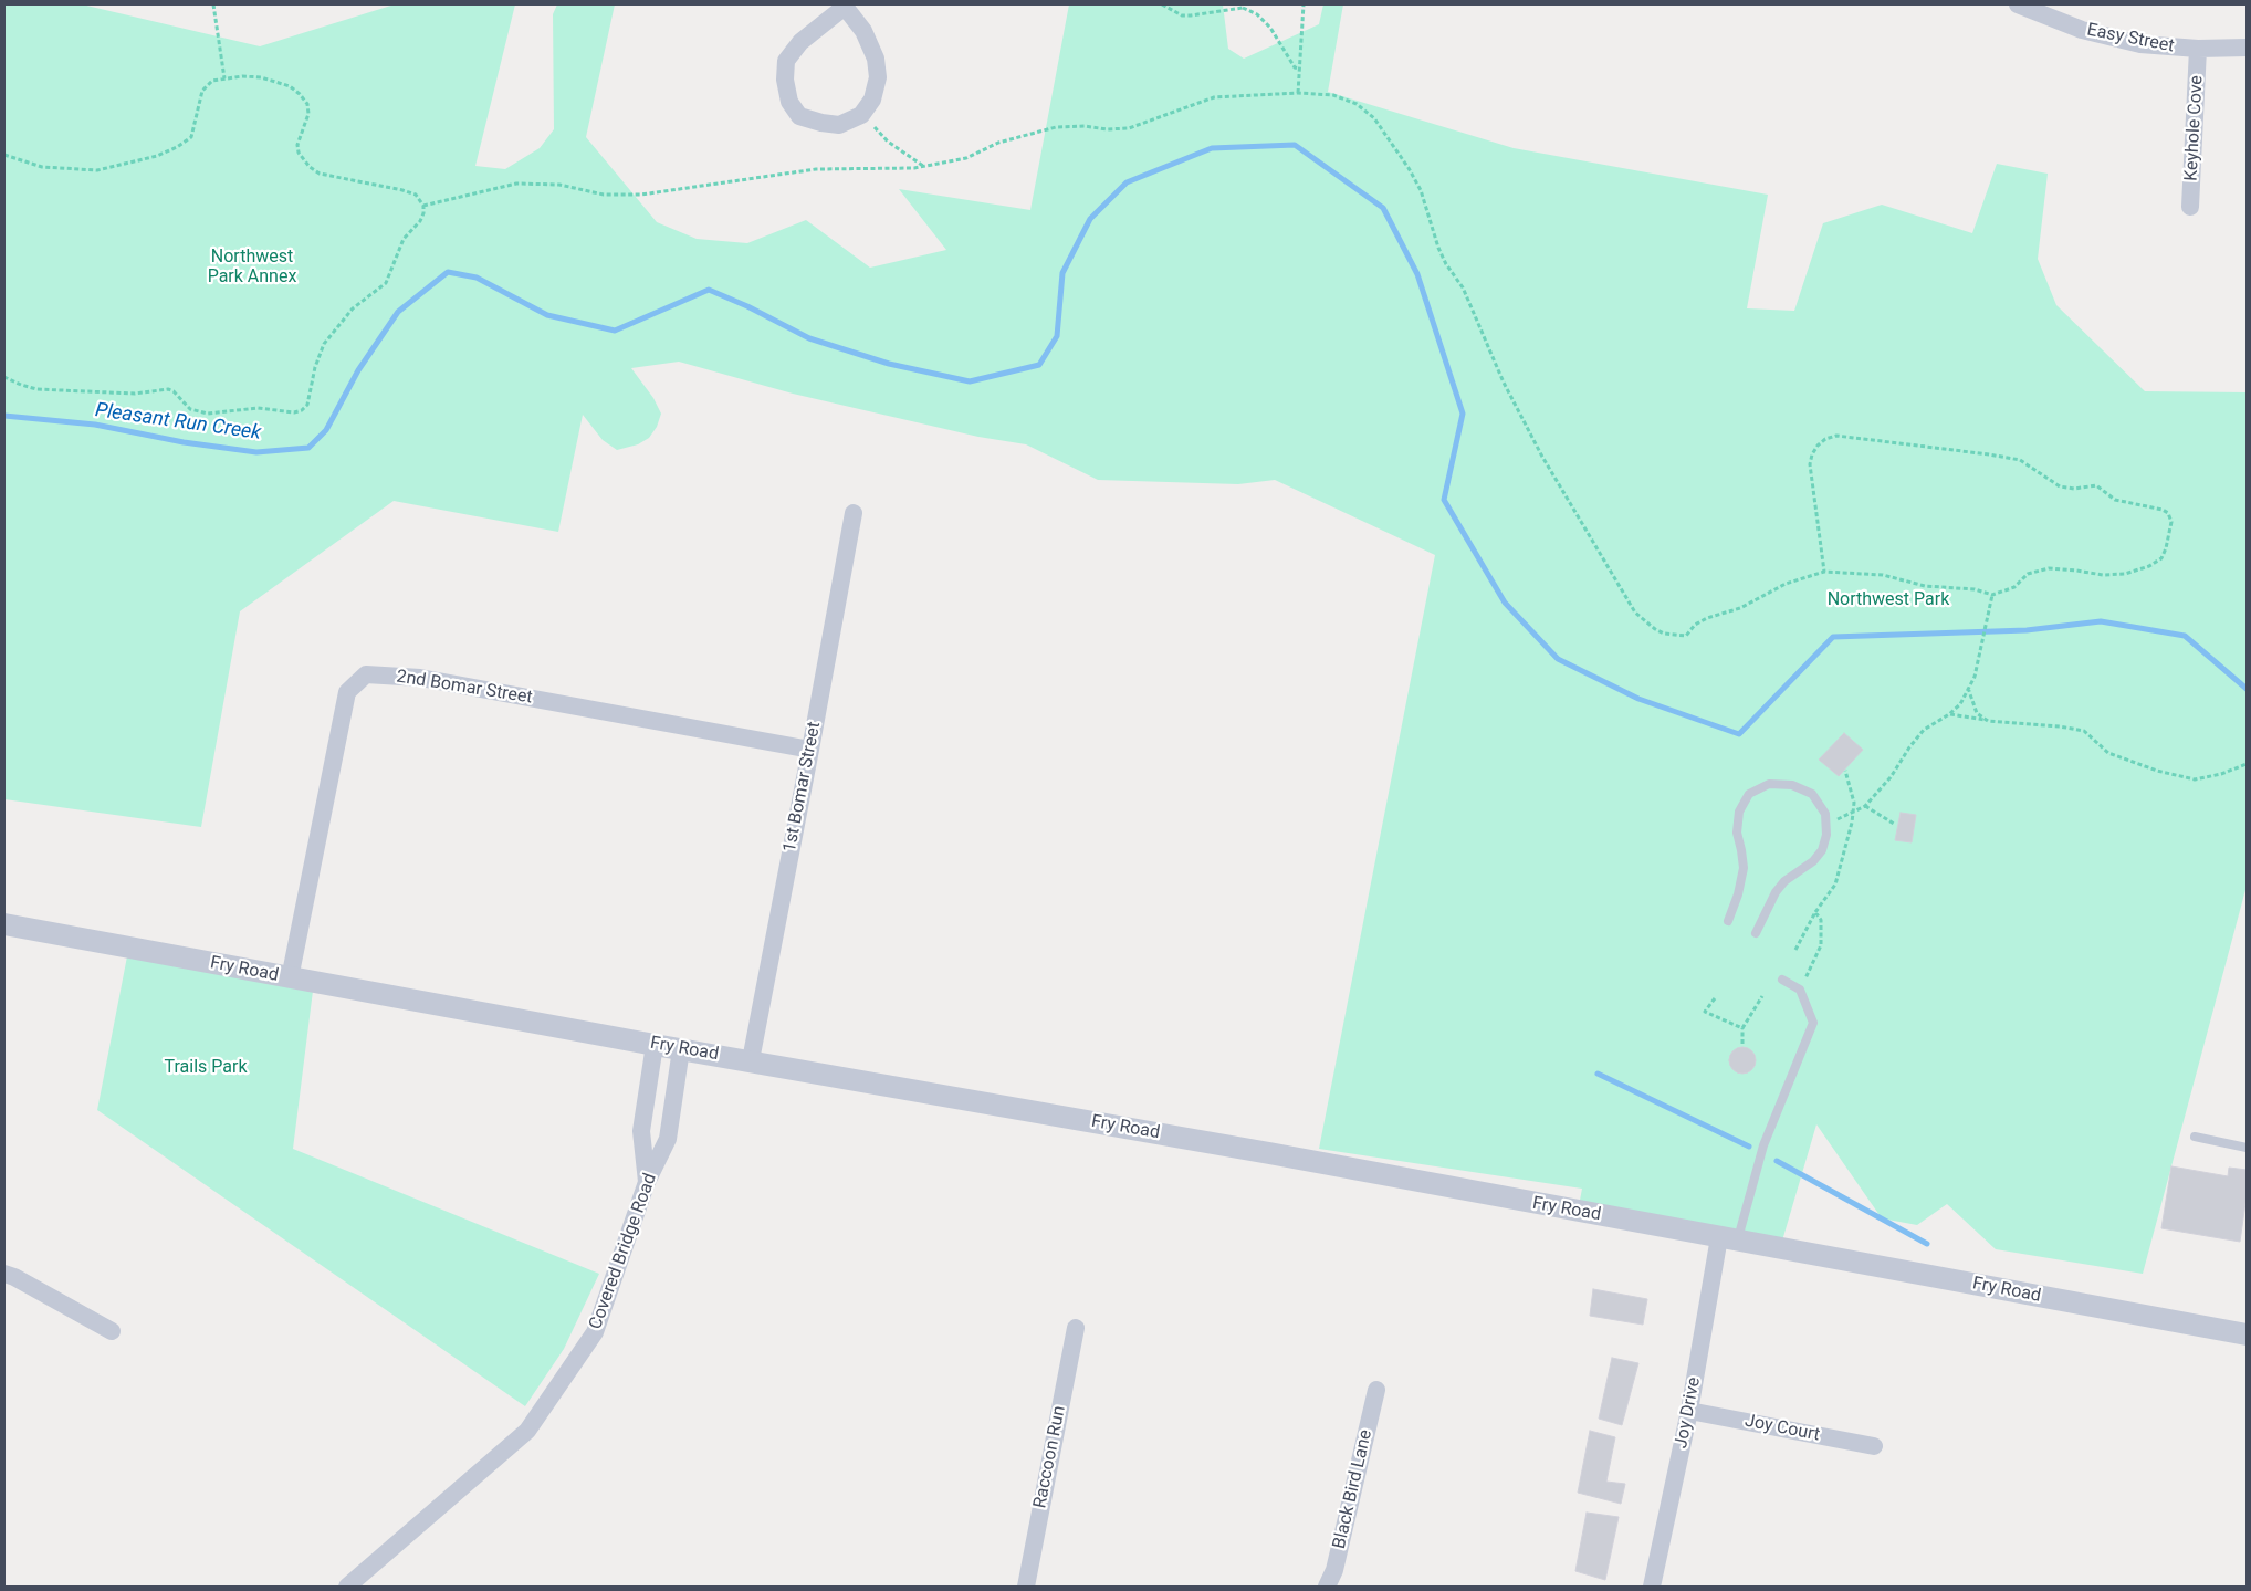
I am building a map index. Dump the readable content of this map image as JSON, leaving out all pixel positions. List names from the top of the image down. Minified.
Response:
{"streets":{"street":["Easy Street","Keyhole Cove","2nd Bomar Street","1st Bomar Street","Fry Road","Covered Bridge Road","Joy Drive","Joy Court","Raccoon Run","Black Bird Lane"]},"crossings":[["Easy Street","Keyhole Cove"],["2nd Bomar Street","1st Bomar Street"],["2nd Bomar Street","Fry Road"],["1st Bomar Street","Fry Road"],["Fry Road","Covered Bridge Road"],["Fry Road","Joy Drive"],["Joy Drive","Joy Court"]],"water":["Pleasant Run Creek"],"parks":["Northwest Park Annex","Northwest Park","Trails Park"]}
